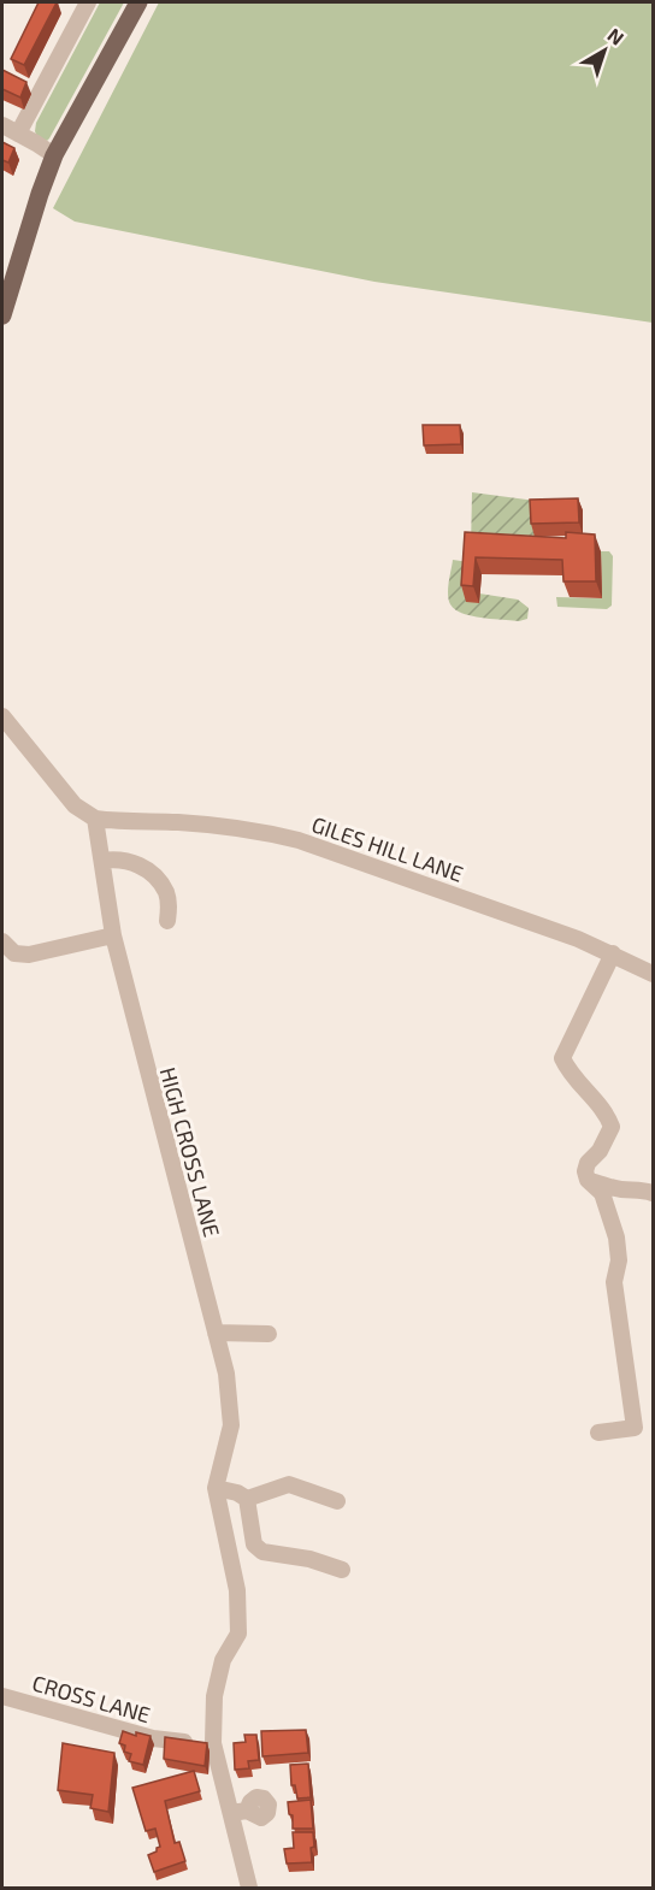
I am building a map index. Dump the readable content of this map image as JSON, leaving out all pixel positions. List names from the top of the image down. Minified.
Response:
{"streets":{"street":["GILES HILL LANE","HIGH CROSS LANE","CROSS LANE"]},"crossings":[["GILES HILL LANE","HIGH CROSS LANE"],["HIGH CROSS LANE","CROSS LANE"]],"north":"top right"}
